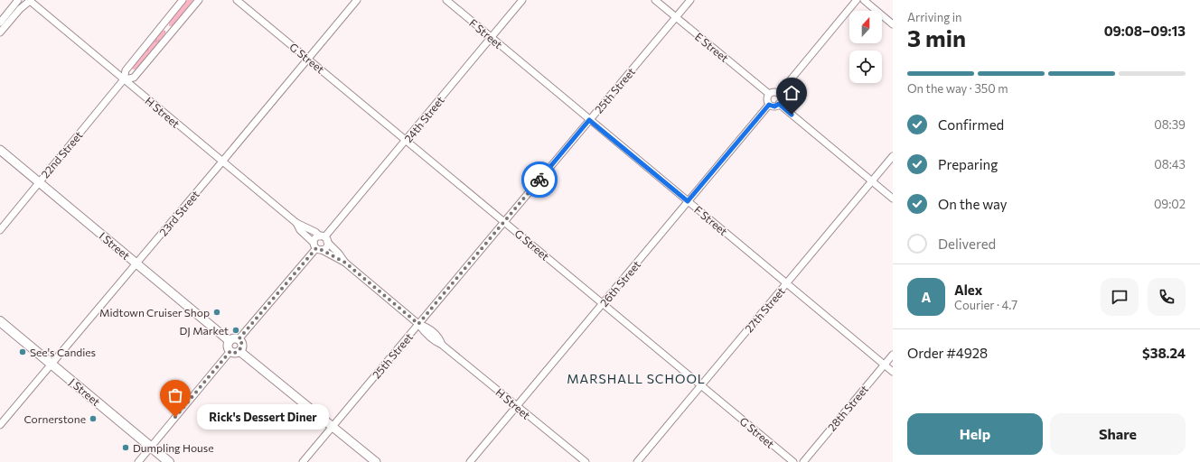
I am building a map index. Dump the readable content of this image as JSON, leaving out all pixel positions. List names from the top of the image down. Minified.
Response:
{"streets":{"main road":["J Street"],"street":["F Street","E Street","G Street","25th Street","H Street","24th Street","22nd Street","23rd Street","I Street","26th Street","27th Street","28th Street"]},"crossings":[["F Street","25th Street"],["F Street","24th Street"],["F Street","26th Street"],["F Street","27th Street"],["F Street","28th Street"],["E Street","25th Street"],["E Street","26th Street"],["G Street","25th Street"],["G Street","24th Street"],["G Street","23rd Street"],["G Street","26th Street"],["G Street","27th Street"],["25th Street","H Street"],["H Street","24th Street"],["H Street","22nd Street"],["H Street","23rd Street"],["H Street","26th Street"],["22nd Street","I Street"],["23rd Street","I Street"],["23rd Street","J Street"]],"districts":["MARSHALL SCHOOL"],"places":["Midtown Cruiser Shop","DJ Market","See's Candies","Rick's Dessert Diner","Cornerstone","Dumpling House"],"north":"top","page":{"heading":["3 min","Arriving in","09:08–09:13"],"panel":["Alex","Courier · 4.7","Order #4928","$38.24"],"bar":"On the way · 350 m","list":[["Confirmed","08:39"],["Preparing","08:43"],["On the way","09:02"],"Delivered"],"round":"A","bubble":"Rick's Dessert Diner","buttons":["Help","Share"]}}
